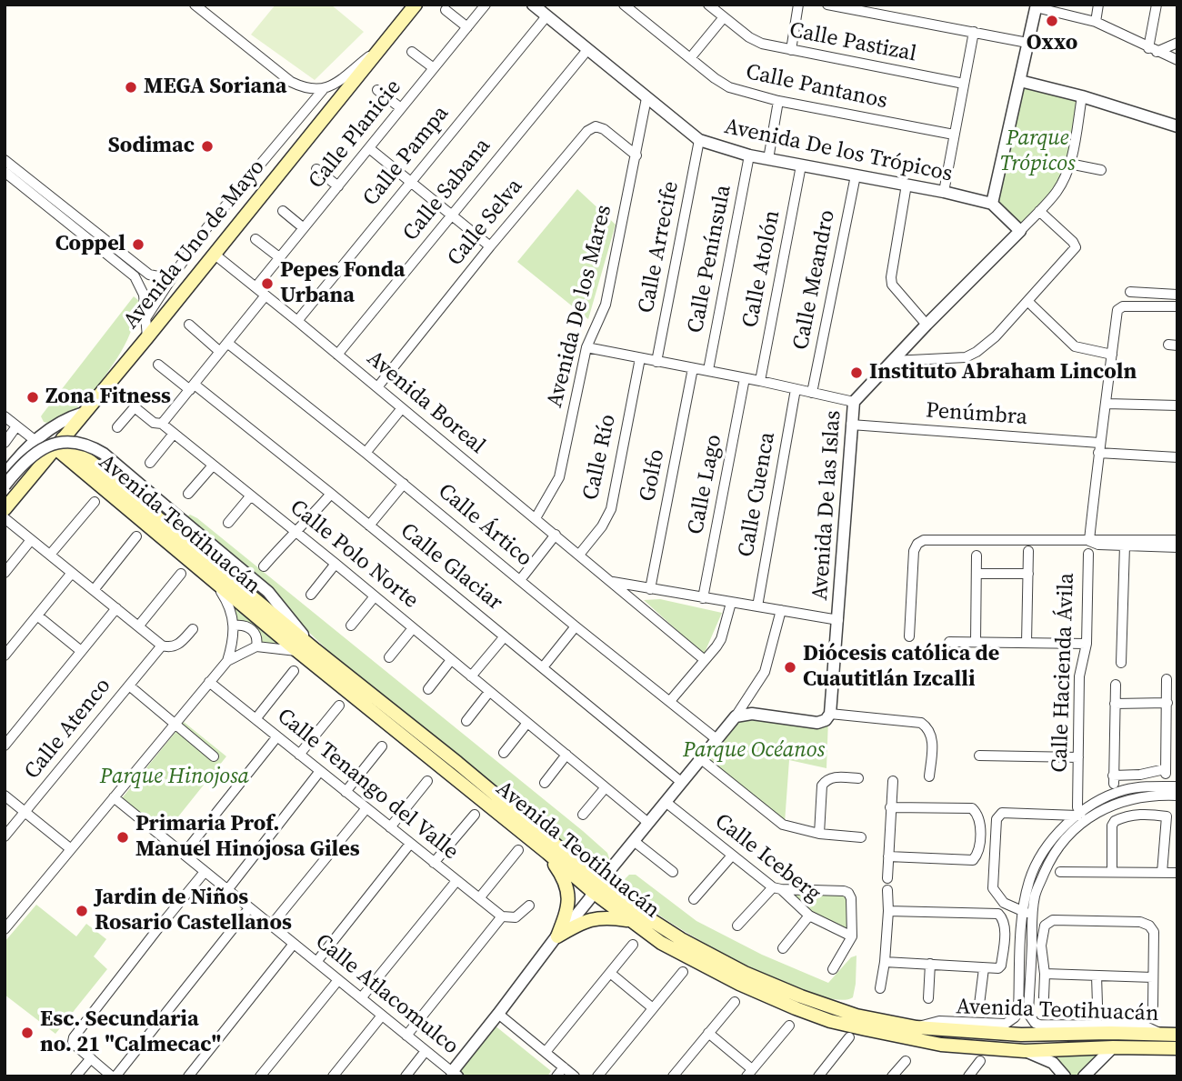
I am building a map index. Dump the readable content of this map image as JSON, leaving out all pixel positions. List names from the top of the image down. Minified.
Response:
{"streets":{"main road":["Avenida Uno de Mayo","Avenida Teotihuacán"],"street":["Calle Pastizal","Calle Pantanos","Calle Planicie","Avenida De los Trópicos","Calle Pampa","Calle Sabana","Calle Selva","Calle Arrecife","Calle Península","Calle Atolón","Calle Meandro","Avenida De los Mares","Avenida Boreal","Penúmbra","Calle Río","Golfo","Calle Lago","Calle Cuenca","Avenida De las Islas","Calle Ártico","Calle Polo Norte","Calle Glaciar","Calle Hacienda Ávila","Calle Atenco","Calle Tenango del Valle","Calle Iceberg","Calle Atlacomulco"]},"crossings":[["Calle Planicie","Avenida Boreal"],["Avenida De los Trópicos","Calle Pampa"],["Avenida De los Trópicos","Calle Sabana"],["Avenida De los Trópicos","Calle Arrecife"],["Avenida De los Trópicos","Calle Península"],["Avenida De los Trópicos","Calle Atolón"],["Avenida De los Trópicos","Calle Meandro"],["Avenida De los Trópicos","Avenida De los Mares"],["Calle Pampa","Avenida Boreal"],["Calle Sabana","Avenida Boreal"],["Calle Selva","Avenida De los Mares"],["Calle Selva","Avenida Boreal"],["Avenida Uno de Mayo","Avenida Boreal"],["Avenida Uno de Mayo","Avenida Teotihuacán"],["Avenida De los Mares","Avenida Boreal"],["Avenida Boreal","Calle Río"],["Avenida Boreal","Golfo"],["Avenida Boreal","Calle Lago"],["Avenida Boreal","Calle Cuenca"],["Avenida Boreal","Avenida De las Islas"],["Penúmbra","Avenida De las Islas"]],"parks":["Parque Trópicos","Parque Océanos","Parque Hinojosa"],"places":["Oxxo","MEGA Soriana","Sodimac","Coppel","Pepes Fonda Urbana","Instituto Abraham Lincoln","Zona Fitness","Diócesis católica de Cuautitlán Izcalli","Primaria Prof. Manuel Hinojosa Giles","Jardin de Niños Rosario Castellanos","Esc. Secundaria no. 21 \"Calmecac\""]}
